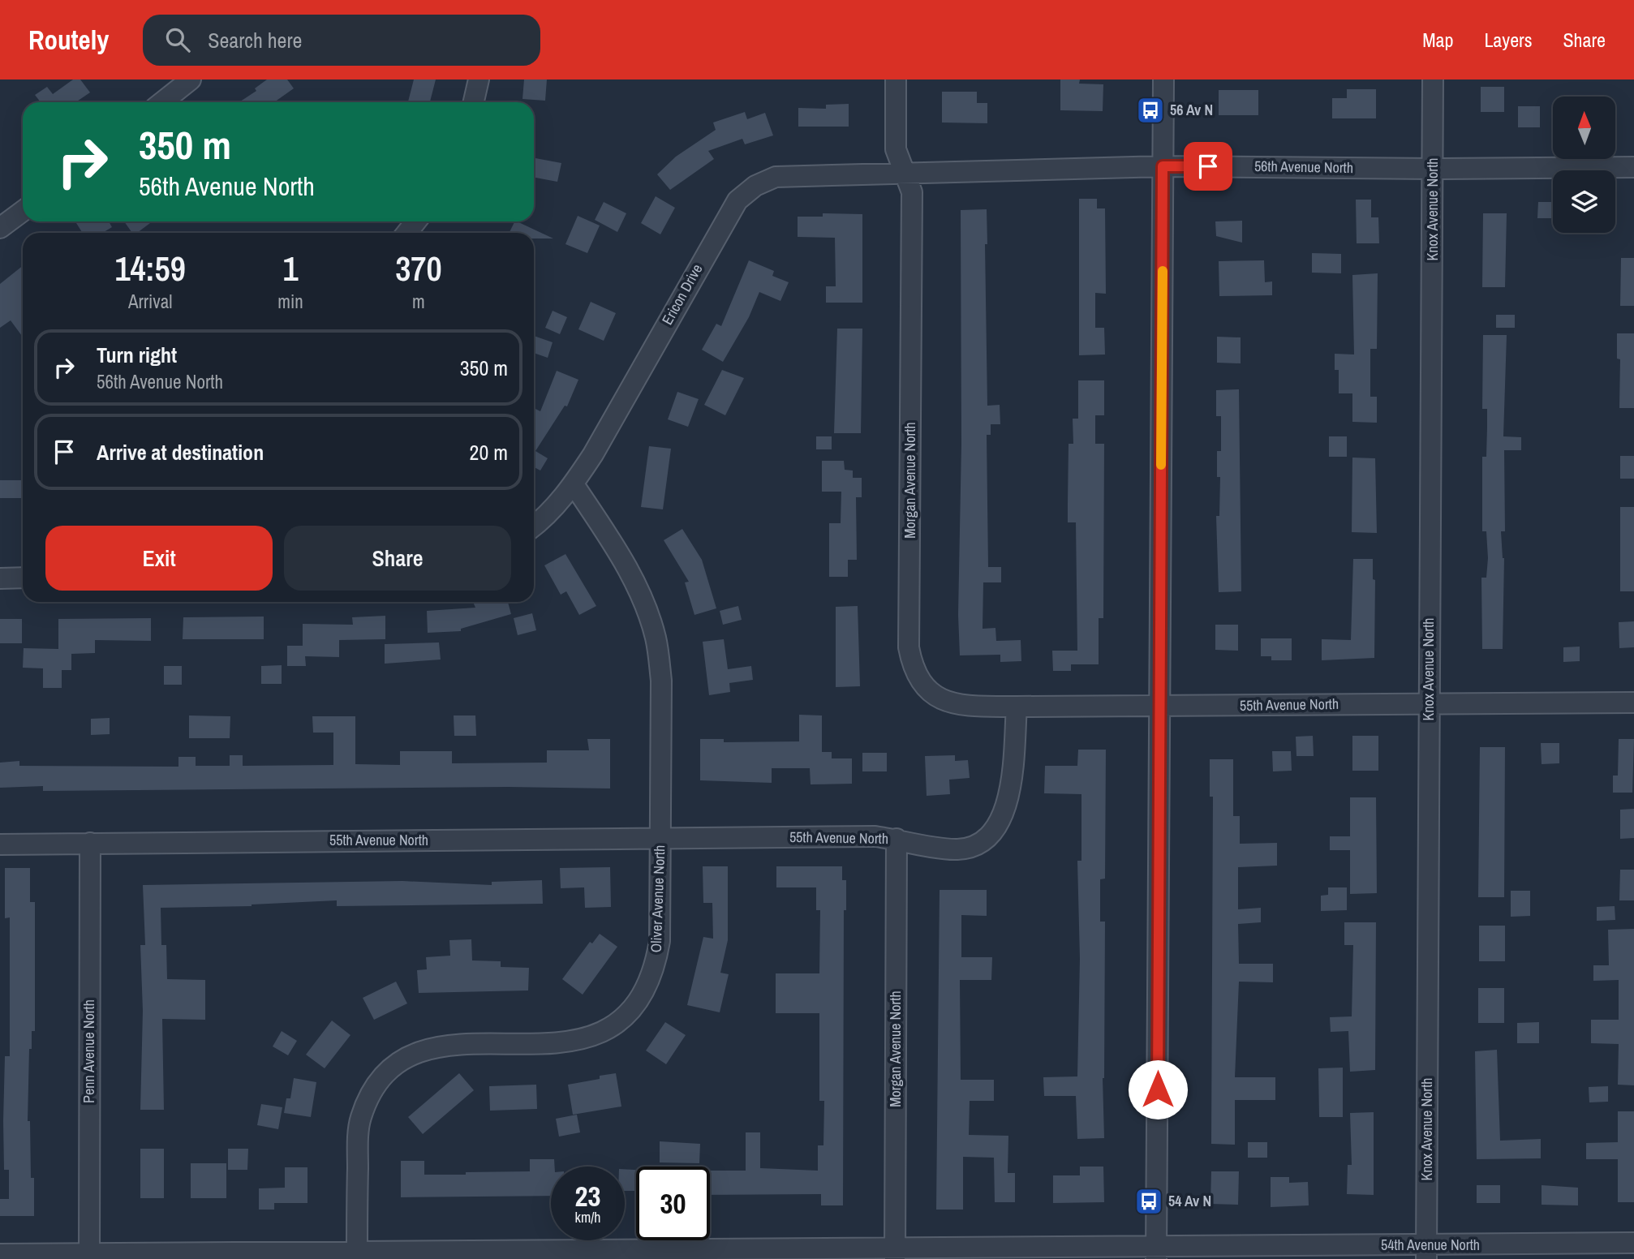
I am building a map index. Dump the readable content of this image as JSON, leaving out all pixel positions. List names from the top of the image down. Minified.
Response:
{"streets":{"street":["56th Avenue North","Knox Avenue North","Ericon Drive","Morgan Avenue North","55th Avenue North","Oliver Avenue North","Penn Avenue North","54th Avenue North"]},"crossings":[["56th Avenue North","Knox Avenue North"],["56th Avenue North","Ericon Drive"],["56th Avenue North","Morgan Avenue North"],["Knox Avenue North","55th Avenue North"],["Knox Avenue North","54th Avenue North"],["Ericon Drive","Morgan Avenue North"],["Ericon Drive","Oliver Avenue North"],["Morgan Avenue North","55th Avenue North"],["Morgan Avenue North","54th Avenue North"],["55th Avenue North","Oliver Avenue North"],["55th Avenue North","Penn Avenue North"],["Oliver Avenue North","54th Avenue North"],["Penn Avenue North","54th Avenue North"]],"places":{"bus stop":["56 Av N","54 Av N"]},"north":"top","page":{"header":"Routely","search":"Search here","nav":["Map","Layers","Share"],"turn":["350 m","56th Avenue North"],"eta":["14:59","Arrival","1","min","370","m"],"list":[{"name":"Turn right","note":"56th Avenue North","value":"350 m"},{"name":"Arrive at destination","value":"20 m"}],"buttons":["Exit","Share"],"speed":"23 km/h","limit":"30"}}
